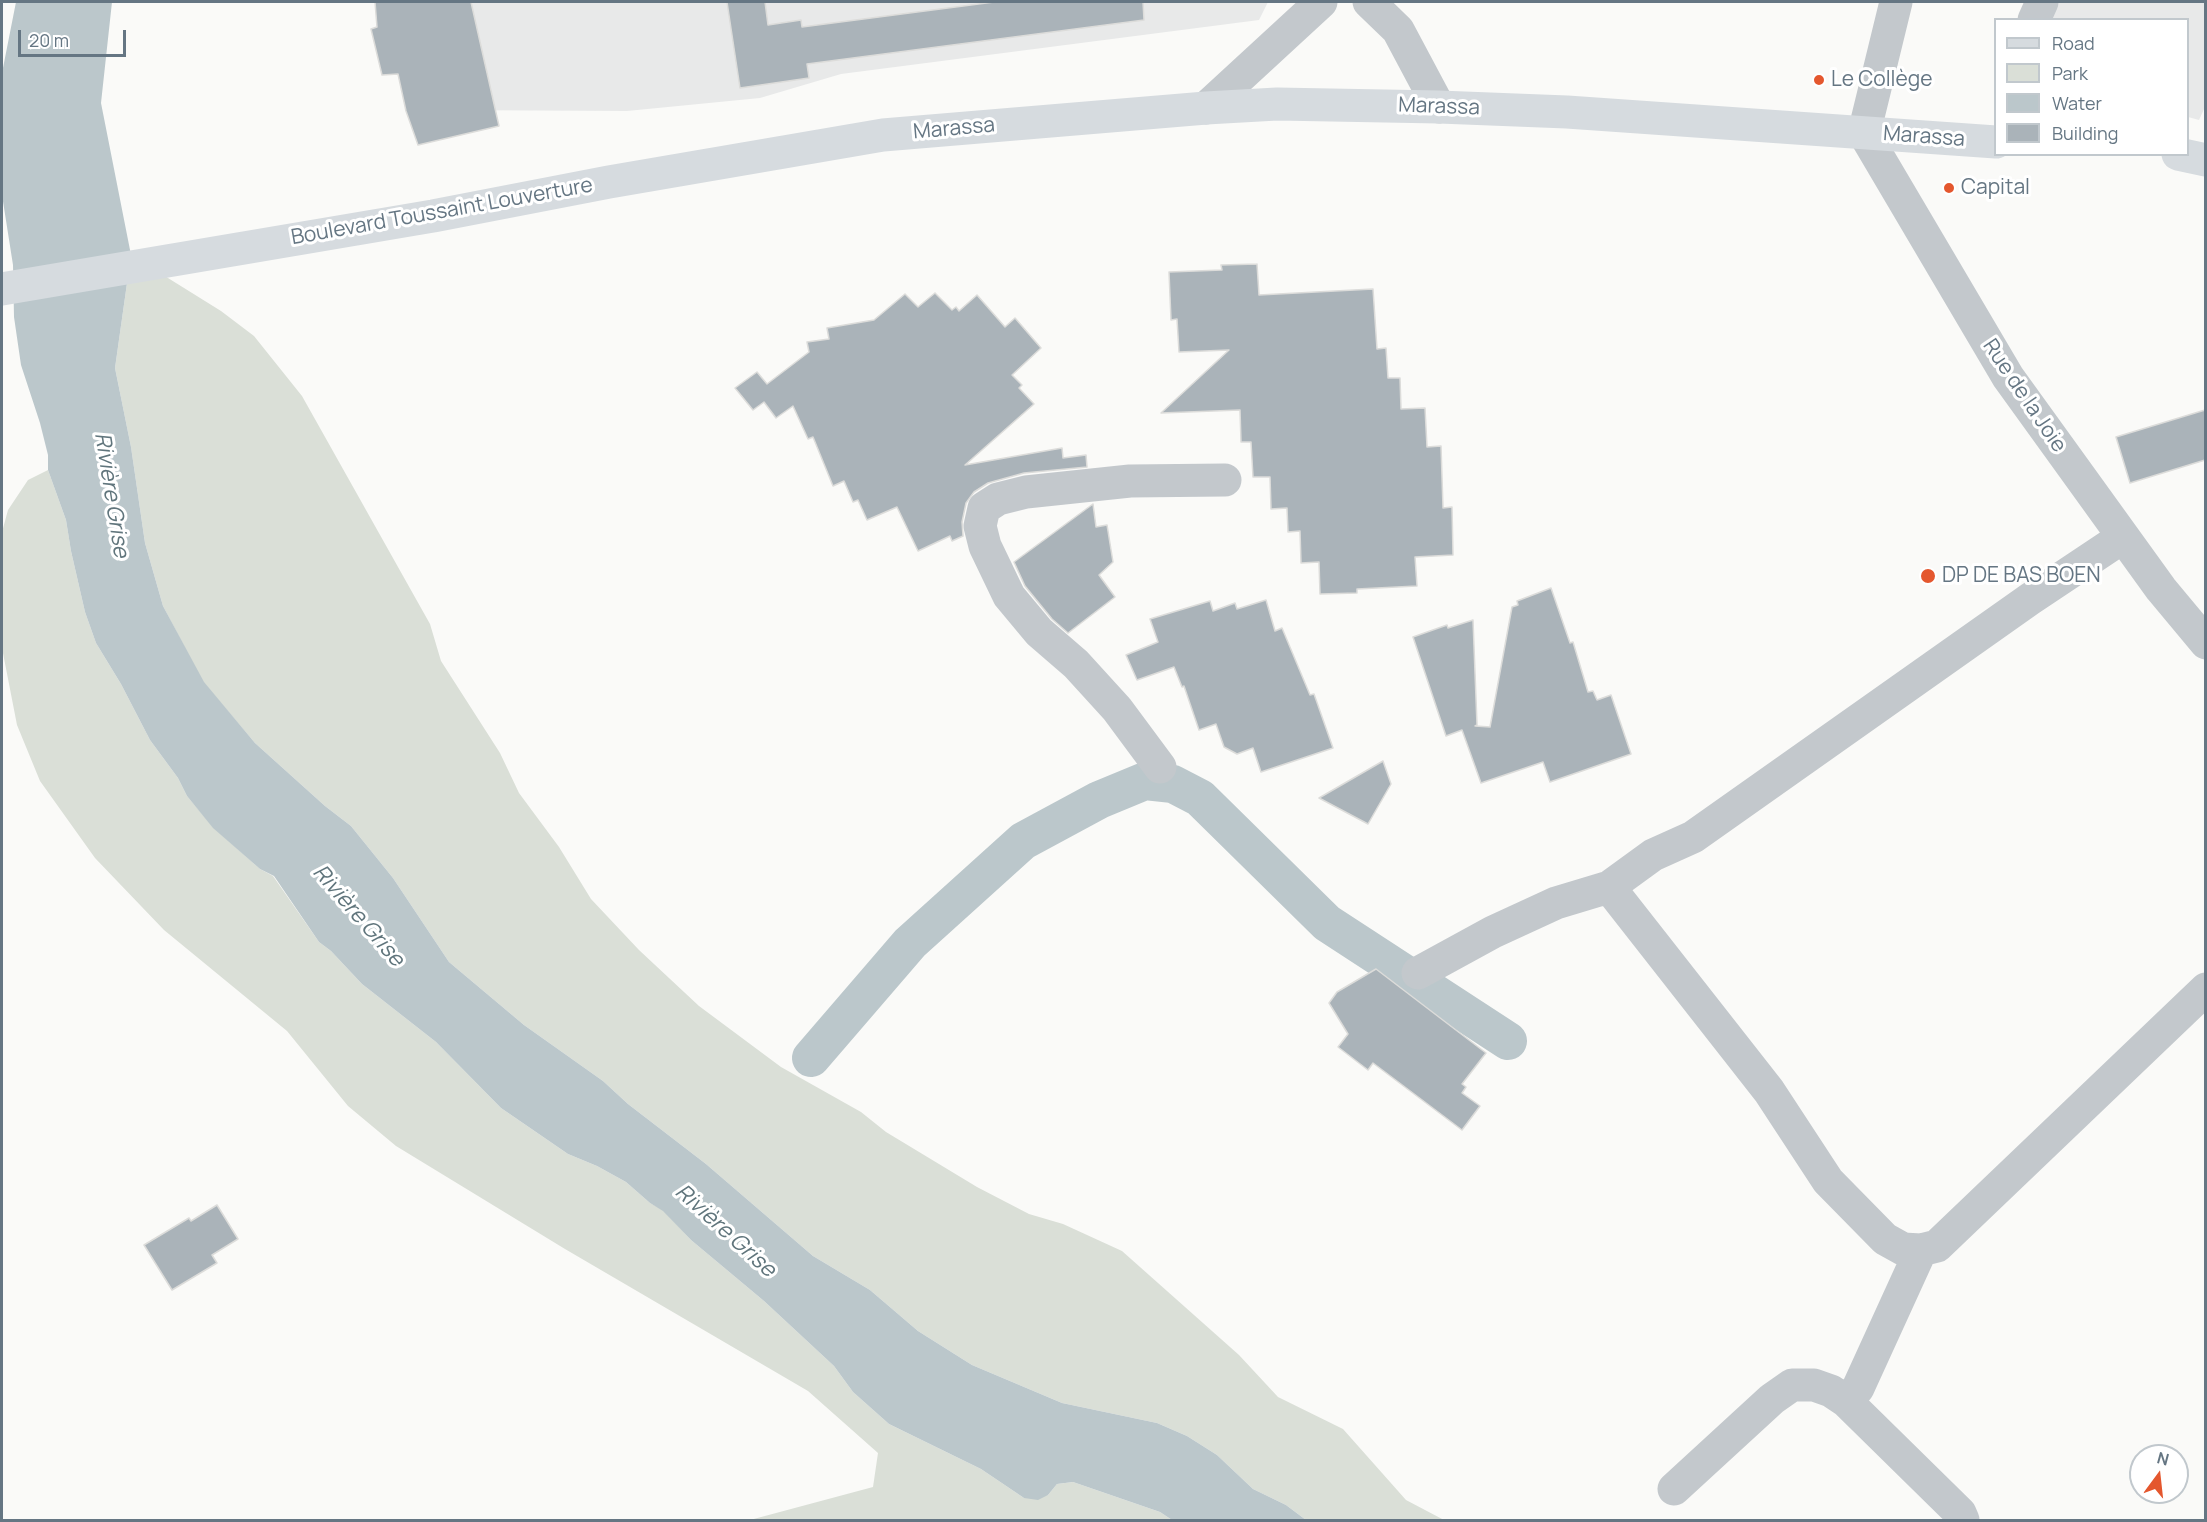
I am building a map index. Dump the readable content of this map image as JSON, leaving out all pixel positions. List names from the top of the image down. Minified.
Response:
{"streets":{"main road":["Marassa","Boulevard Toussaint Louverture"],"street":["Rue de la Joie"]},"crossings":[["Marassa","Boulevard Toussaint Louverture"],["Marassa","Rue de la Joie"]],"water":["Rivière Grise"],"places":["Le Collège","Capital","DP DE BAS BOEN"],"legend":["Road","Park","Water","Building"],"scale_bar":"20 m","north":"top"}
